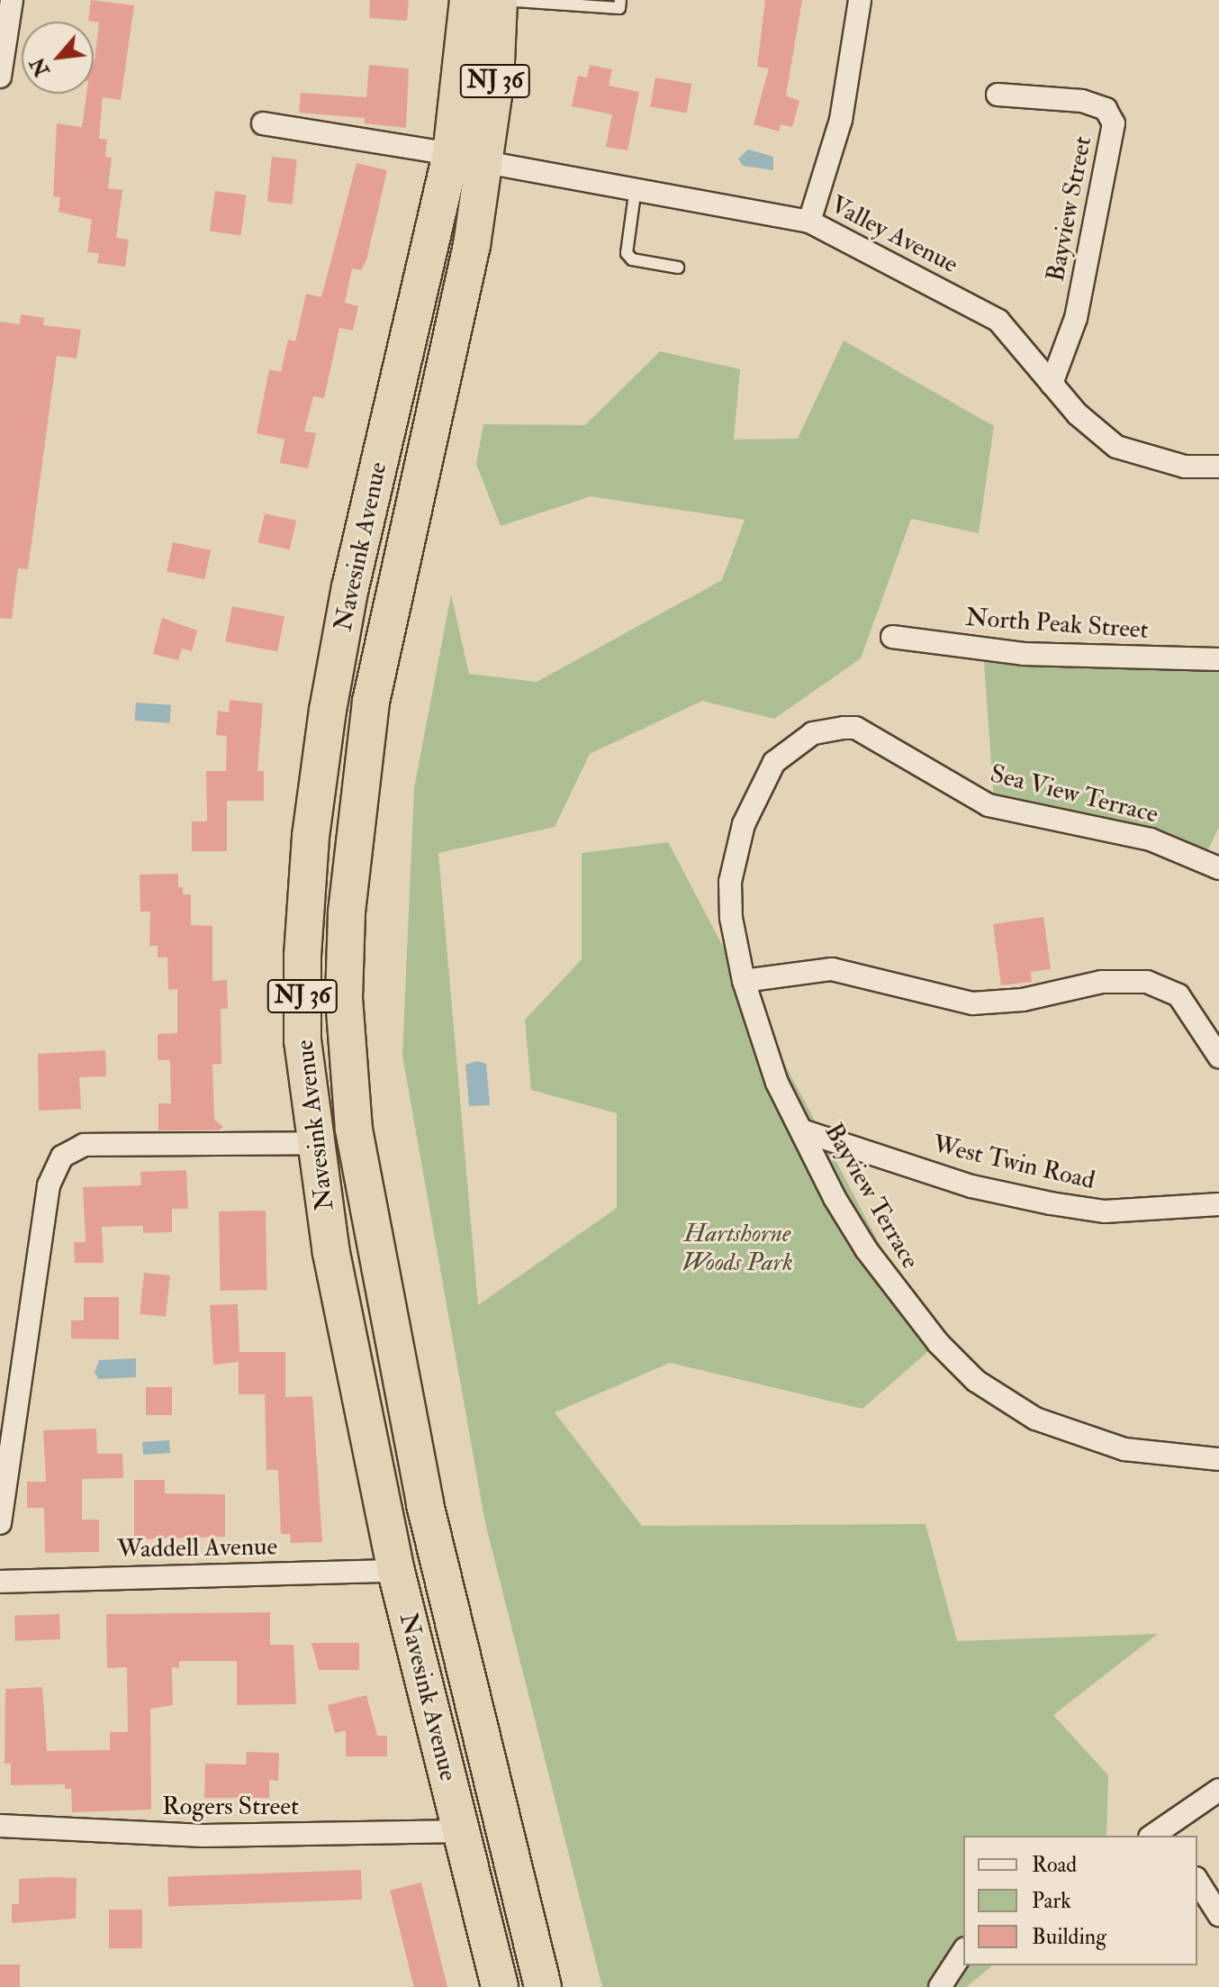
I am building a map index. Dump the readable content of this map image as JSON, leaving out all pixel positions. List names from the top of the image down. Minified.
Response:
{"streets":{"highway":["NJ 36","Navesink Avenue"],"street":["Bayview Street","Valley Avenue","North Peak Street","Sea View Terrace","West Twin Road","Bayview Terrace","Waddell Avenue","Rogers Street"]},"crossings":[["Bayview Street","Valley Avenue"],["Valley Avenue","Navesink Avenue"],["Navesink Avenue","Waddell Avenue"],["Navesink Avenue","Rogers Street"],["Sea View Terrace","Bayview Terrace"],["West Twin Road","Bayview Terrace"]],"parks":["Hartshorne Woods Park"],"legend":["Road","Park","Building"],"north":"bottom left"}
